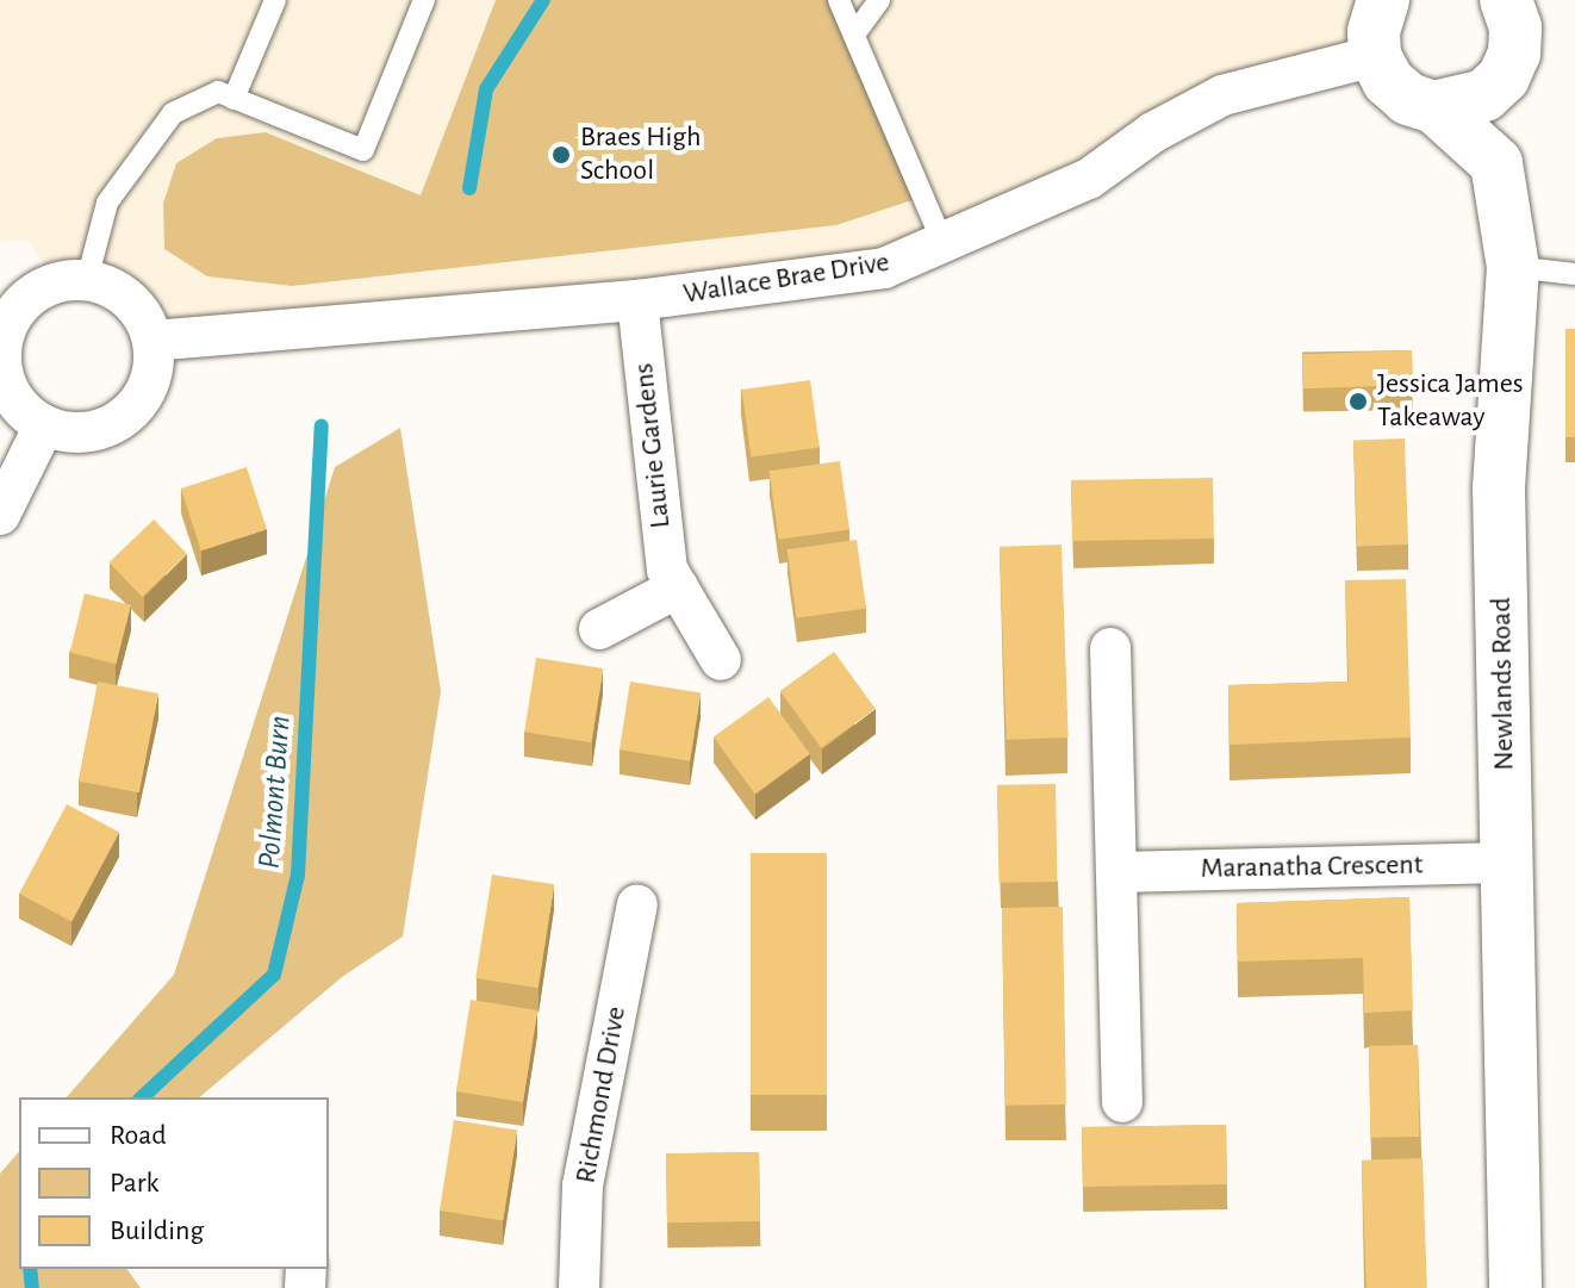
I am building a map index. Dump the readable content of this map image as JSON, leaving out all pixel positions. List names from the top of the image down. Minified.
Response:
{"streets":{"main road":["Newlands Road"],"street":["Wallace Brae Drive","Laurie Gardens","Maranatha Crescent","Richmond Drive"]},"crossings":[["Wallace Brae Drive","Laurie Gardens"],["Wallace Brae Drive","Newlands Road"],["Newlands Road","Maranatha Crescent"]],"water":["Polmont Burn"],"places":["Braes High School","Jessica James Takeaway"],"legend":["Road","Park","Building"]}
